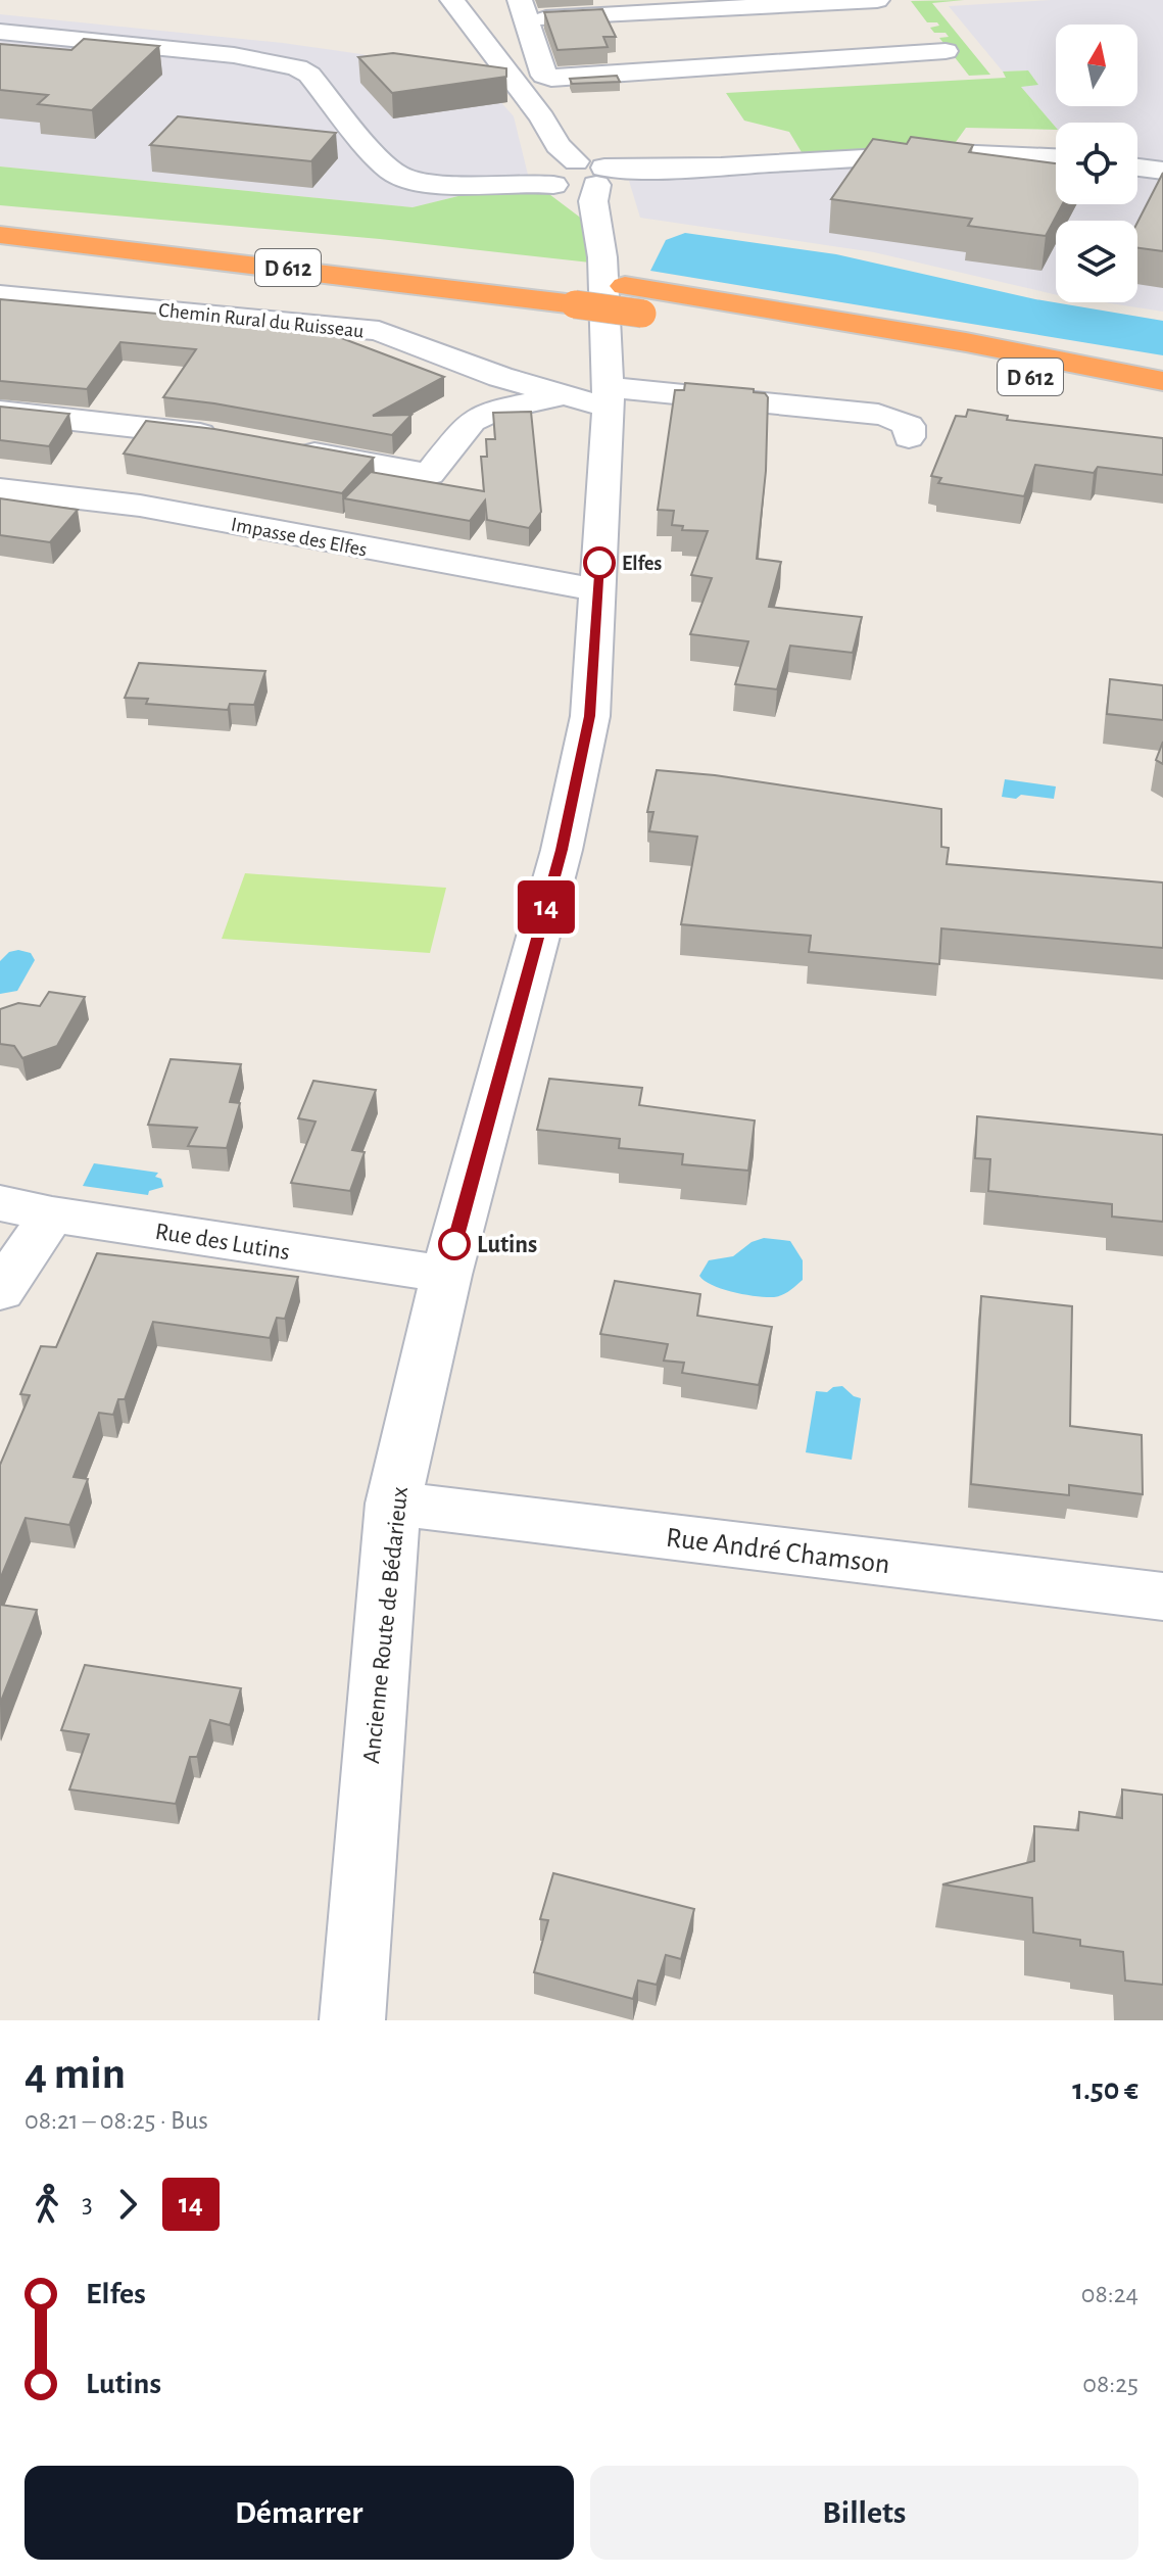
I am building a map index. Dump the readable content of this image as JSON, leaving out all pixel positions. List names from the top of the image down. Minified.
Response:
{"streets":{"highway":["D 612"],"street":["Chemin Rural du Ruisseau","Impasse des Elfes","Rue des Lutins","Rue André Chamson","Ancienne Route de Bédarieux"]},"crossings":[["Chemin Rural du Ruisseau","Ancienne Route de Bédarieux"],["Impasse des Elfes","Ancienne Route de Bédarieux"],["Rue des Lutins","Ancienne Route de Bédarieux"],["Rue André Chamson","Ancienne Route de Bédarieux"]],"places":["Elfes","Lutins"],"lines":["bus line 14"],"north":"top","page":{"on_map":"14","heading":["4 min","08:21 – 08:25 · Bus","1.50 €"],"legs":["3","14"],"list":[{"name":"Elfes","value":"08:24"},{"name":"Lutins","value":"08:25"}],"buttons":["Démarrer","Billets"]}}
